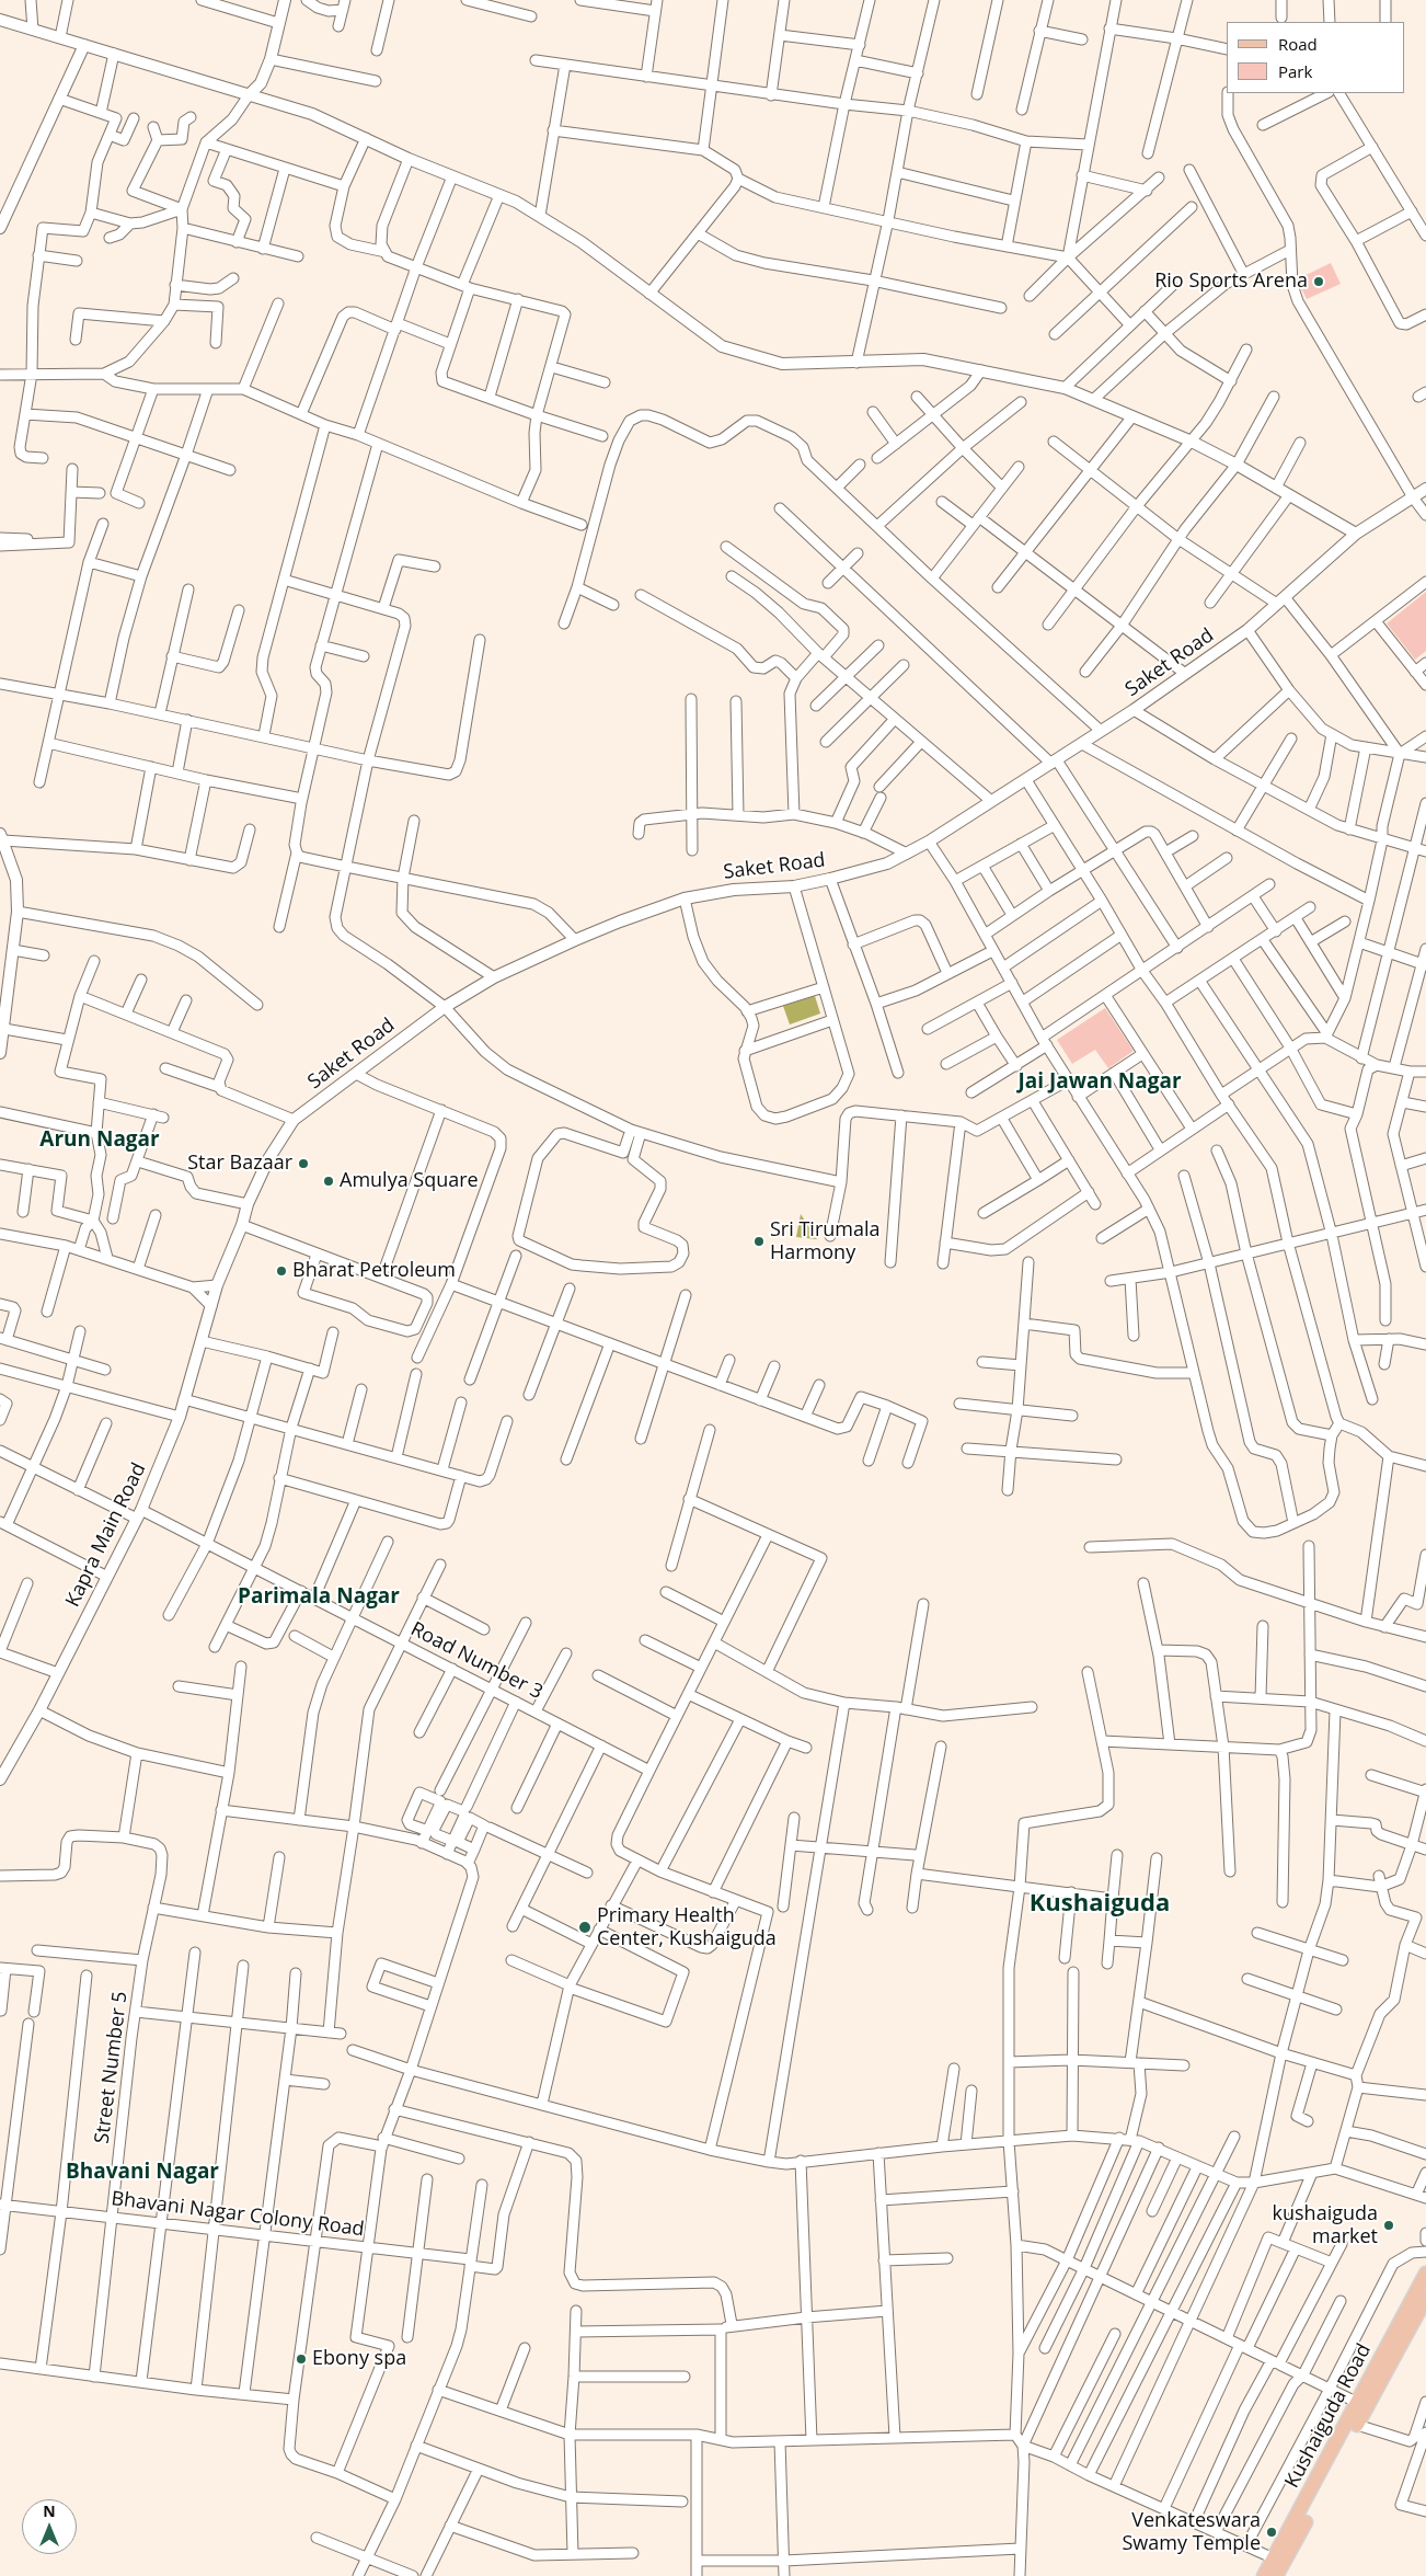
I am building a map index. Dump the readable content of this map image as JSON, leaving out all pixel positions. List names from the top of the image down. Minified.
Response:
{"streets":{"main road":["Kushaiguda Road"],"street":["Saket Road","Kapra Main Road","Road Number 3","Street Number 5","Bhavani Nagar Colony Road"]},"crossings":[["Saket Road","Kapra Main Road"],["Kapra Main Road","Road Number 3"],["Street Number 5","Bhavani Nagar Colony Road"]],"districts":["Jai Jawan Nagar","Arun Nagar","Parimala Nagar","Kushaiguda","Bhavani Nagar"],"places":["Rio Sports Arena","Star Bazaar","Amulya Square","Sri Tirumala Harmony","Bharat Petroleum","Primary Health Center, Kushaiguda","kushaiguda market","Ebony spa","Venkateswara Swamy Temple"],"legend":["Road","Park"],"north":"top"}
